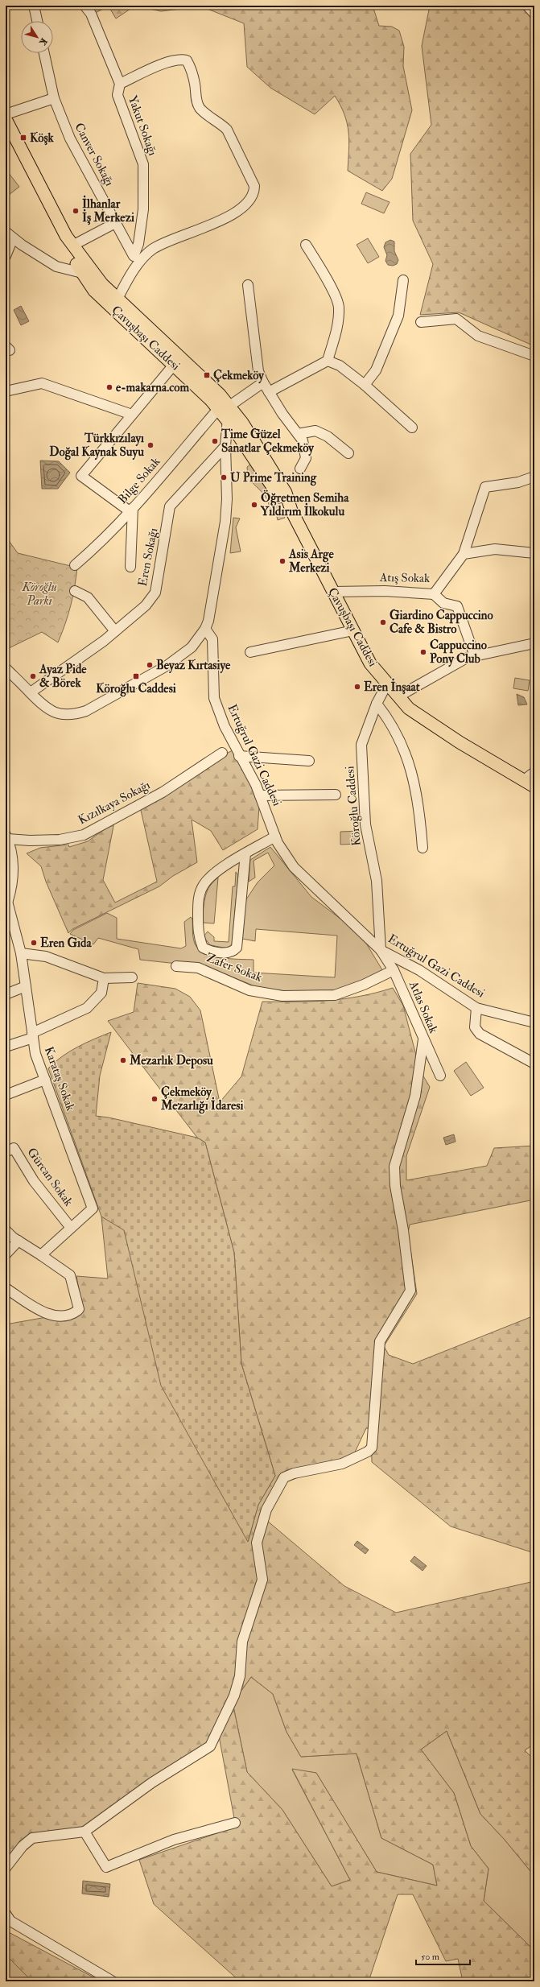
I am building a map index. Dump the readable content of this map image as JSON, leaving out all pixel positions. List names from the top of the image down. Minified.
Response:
{"streets":{"main road":["Çavuşbaşı Caddesi"],"street":["Yakut Sokağı","Canver Sokağı","Bilge Sokak","Eren Sokağı","Atış Sokak","Ertuğrul Gazi Caddesi","Kızılkaya Sokağı","Köroğlu Caddesi","Zafer Sokak","Atlas Sokak","Karataş Sokak","Gürcan Sokak"]},"crossings":[["Yakut Sokağı","Canver Sokağı"],["Çavuşbaşı Caddesi","Bilge Sokak"],["Çavuşbaşı Caddesi","Atış Sokak"],["Çavuşbaşı Caddesi","Köroğlu Caddesi"],["Ertuğrul Gazi Caddesi","Köroğlu Caddesi"],["Ertuğrul Gazi Caddesi","Atlas Sokak"],["Köroğlu Caddesi","Atlas Sokak"],["Zafer Sokak","Atlas Sokak"],["Karataş Sokak","Gürcan Sokak"]],"parks":["Köroğlu Parkı"],"places":{"transit":["Köşk","Çekmeköy","Köroğlu Caddesi"],"other":["İlhanlar İş Merkezi","e-makarna.com","Time Güzel Sanatlar Çekmeköy","Türkkızılayı Doğal Kaynak Suyu","U Prime Training","Öğretmen Semiha Yıldırım İlkokulu","Asis Arge Merkezi","Giardino Cappuccino Cafe & Bistro","Cappuccino Pony Club","Beyaz Kırtasiye","Ayaz Pide & Börek","Eren İnşaat","Eren Gıda","Mezarlık Deposu","Çekmeköy Mezarlığı İdaresi"]},"scale_bar":"50 m","north":"bottom right"}
